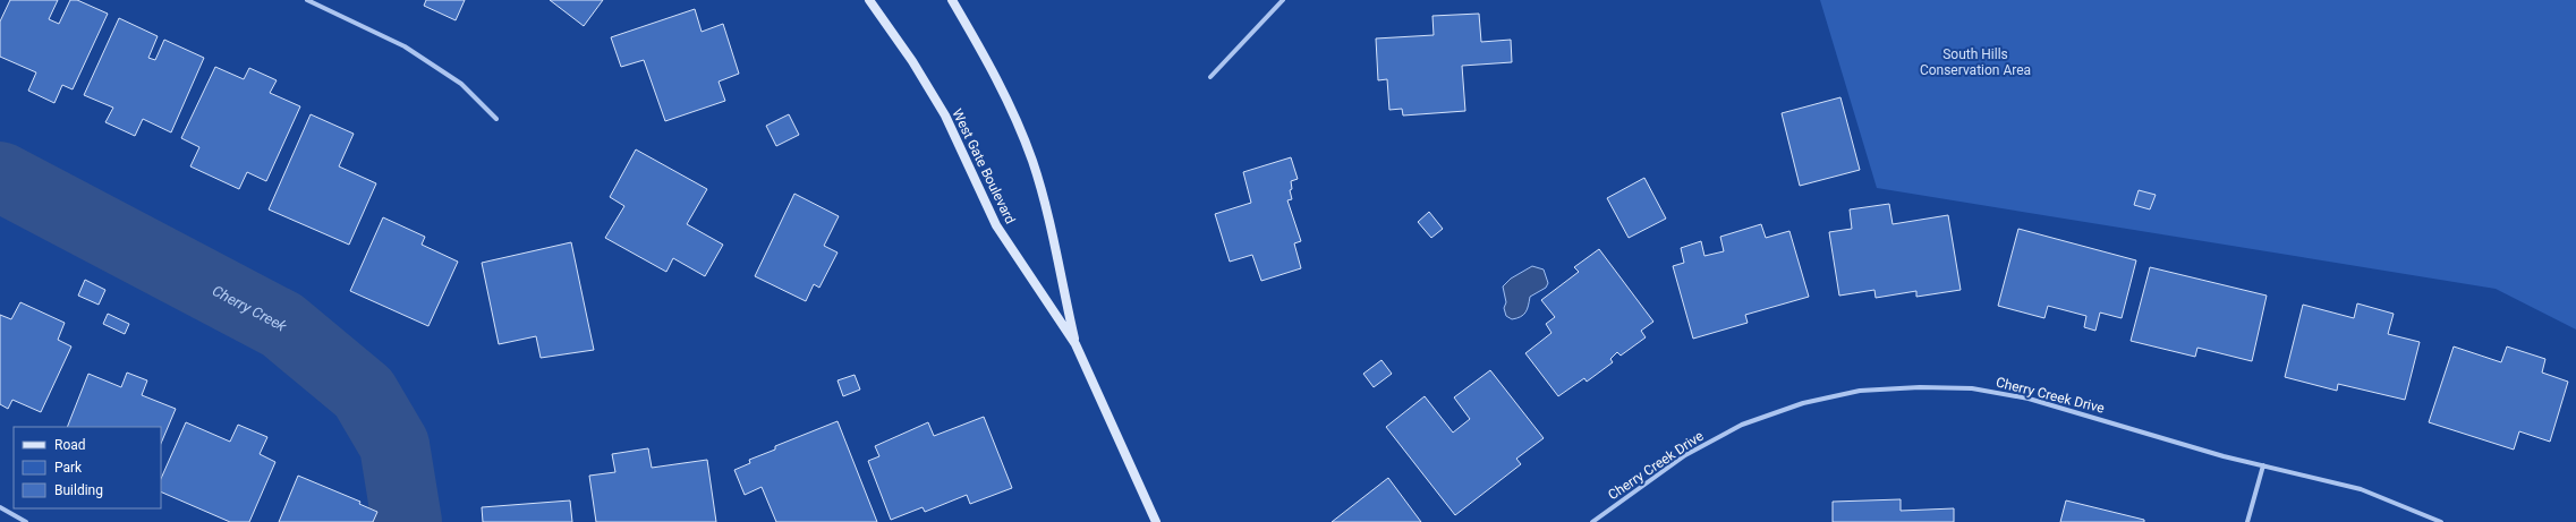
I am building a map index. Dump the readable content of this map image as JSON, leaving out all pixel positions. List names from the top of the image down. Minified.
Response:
{"streets":{"main road":["West Gate Boulevard"],"street":["Cherry Creek Drive"]},"water":["Cherry Creek"],"parks":["South Hills Conservation Area"],"legend":["Road","Park","Building"]}
